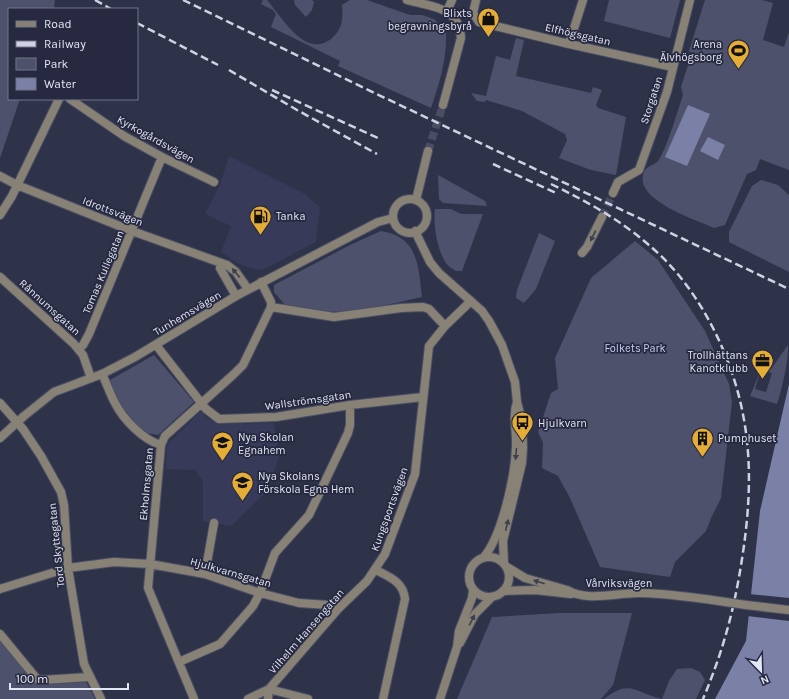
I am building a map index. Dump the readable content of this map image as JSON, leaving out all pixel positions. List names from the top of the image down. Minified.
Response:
{"streets":{"street":["Elfhögsgatan","Storgatan","Kyrkogårdsvägen","Idrottsvägen","Tomas Kullegatan","Rånnumsgatan","Tunhemsvägen","Wallströmsgatan","Ekholmsgatan","Kungsportsvägen","Tord Skyttegatan","Hjulkvarnsgatan","Vårviksvägen","Vilhelm Hansengatan"]},"crossings":[["Elfhögsgatan","Storgatan"],["Kyrkogårdsvägen","Tomas Kullegatan"],["Idrottsvägen","Tomas Kullegatan"],["Idrottsvägen","Tunhemsvägen"],["Tomas Kullegatan","Rånnumsgatan"],["Rånnumsgatan","Tunhemsvägen"],["Tunhemsvägen","Wallströmsgatan"],["Tunhemsvägen","Tord Skyttegatan"],["Wallströmsgatan","Ekholmsgatan"],["Wallströmsgatan","Kungsportsvägen"],["Ekholmsgatan","Hjulkvarnsgatan"],["Kungsportsvägen","Vilhelm Hansengatan"],["Tord Skyttegatan","Hjulkvarnsgatan"],["Hjulkvarnsgatan","Vilhelm Hansengatan"]],"parks":["Folkets Park"],"places":{"shop":["Blixts begravningsbyrå"],"sports":["Arena Älvhögsborg"],"fuel station":["Tanka"],"office":["Trollhättans Kanotklubb"],"bus stop":["Hjulkvarn"],"building":["Pumphuset"],"school or university":["Nya Skolan Egnahem","Nya Skolans Förskola Egna Hem"]},"legend":["Road","Railway","Park","Water"],"scale_bar":"100 m","north":"bottom right"}
